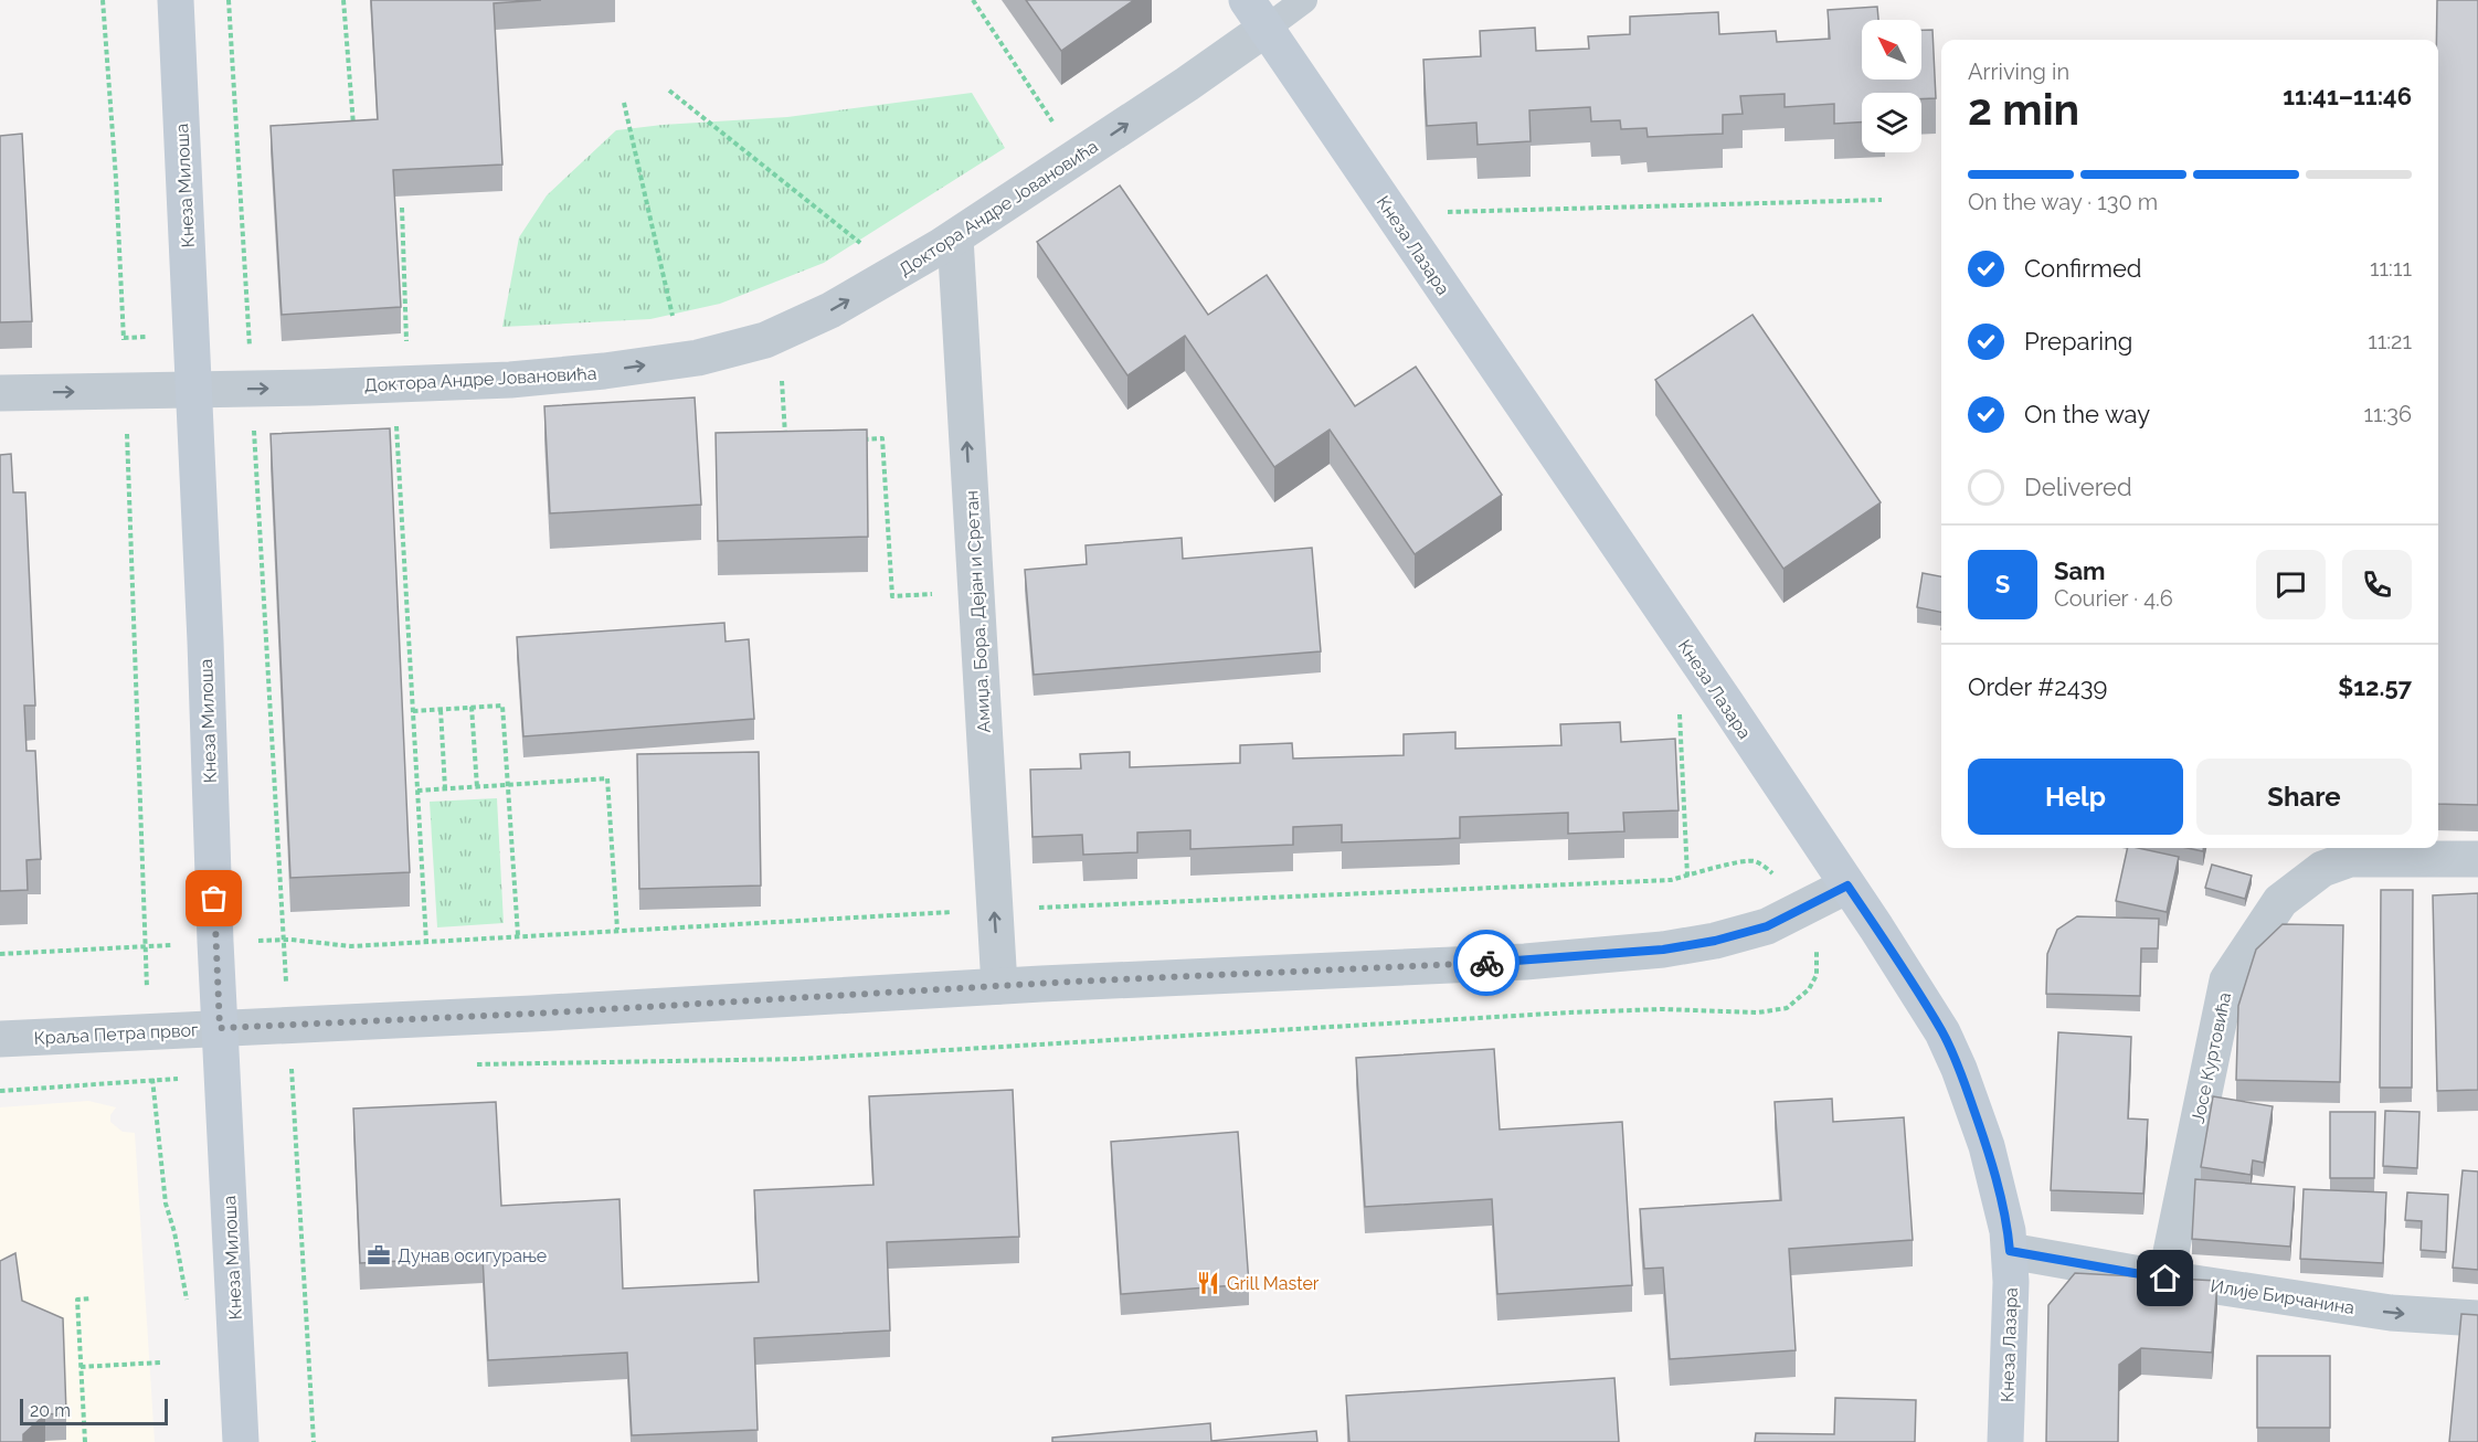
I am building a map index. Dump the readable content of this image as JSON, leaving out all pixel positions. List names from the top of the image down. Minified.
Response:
{"streets":{"street":["Кнеза Милоша","Доктора Андре Јовановића","Кнеза Лазара","Амиџа, Бора, Дејан и Сретан","Краља Петра првог","Јосе Куртовића","Илије Бирчанина"]},"crossings":[["Кнеза Милоша","Доктора Андре Јовановића"],["Кнеза Милоша","Краља Петра првог"],["Доктора Андре Јовановића","Кнеза Лазара"],["Доктора Андре Јовановића","Амиџа, Бора, Дејан и Сретан"],["Кнеза Лазара","Краља Петра првог"],["Кнеза Лазара","Илије Бирчанина"],["Амиџа, Бора, Дејан и Сретан","Краља Петра првог"],["Јосе Куртовића","Илије Бирчанина"]],"one_way":["Доктора Андре Јовановића","Амиџа, Бора, Дејан и Сретан","Илије Бирчанина"],"places":{"office":["Дунав осигурање"],"restaurant":["Grill Master"]},"scale_bar":"20 m","north":"top left","page":{"heading":["2 min","Arriving in","11:41–11:46"],"panel":["Sam","Courier · 4.6","Order #2439","$12.57"],"bar":"On the way · 130 m","list":[["Confirmed","11:11"],["Preparing","11:21"],["On the way","11:36"],"Delivered"],"round":"S","buttons":["Help","Share"],"scale":"20 m"}}
